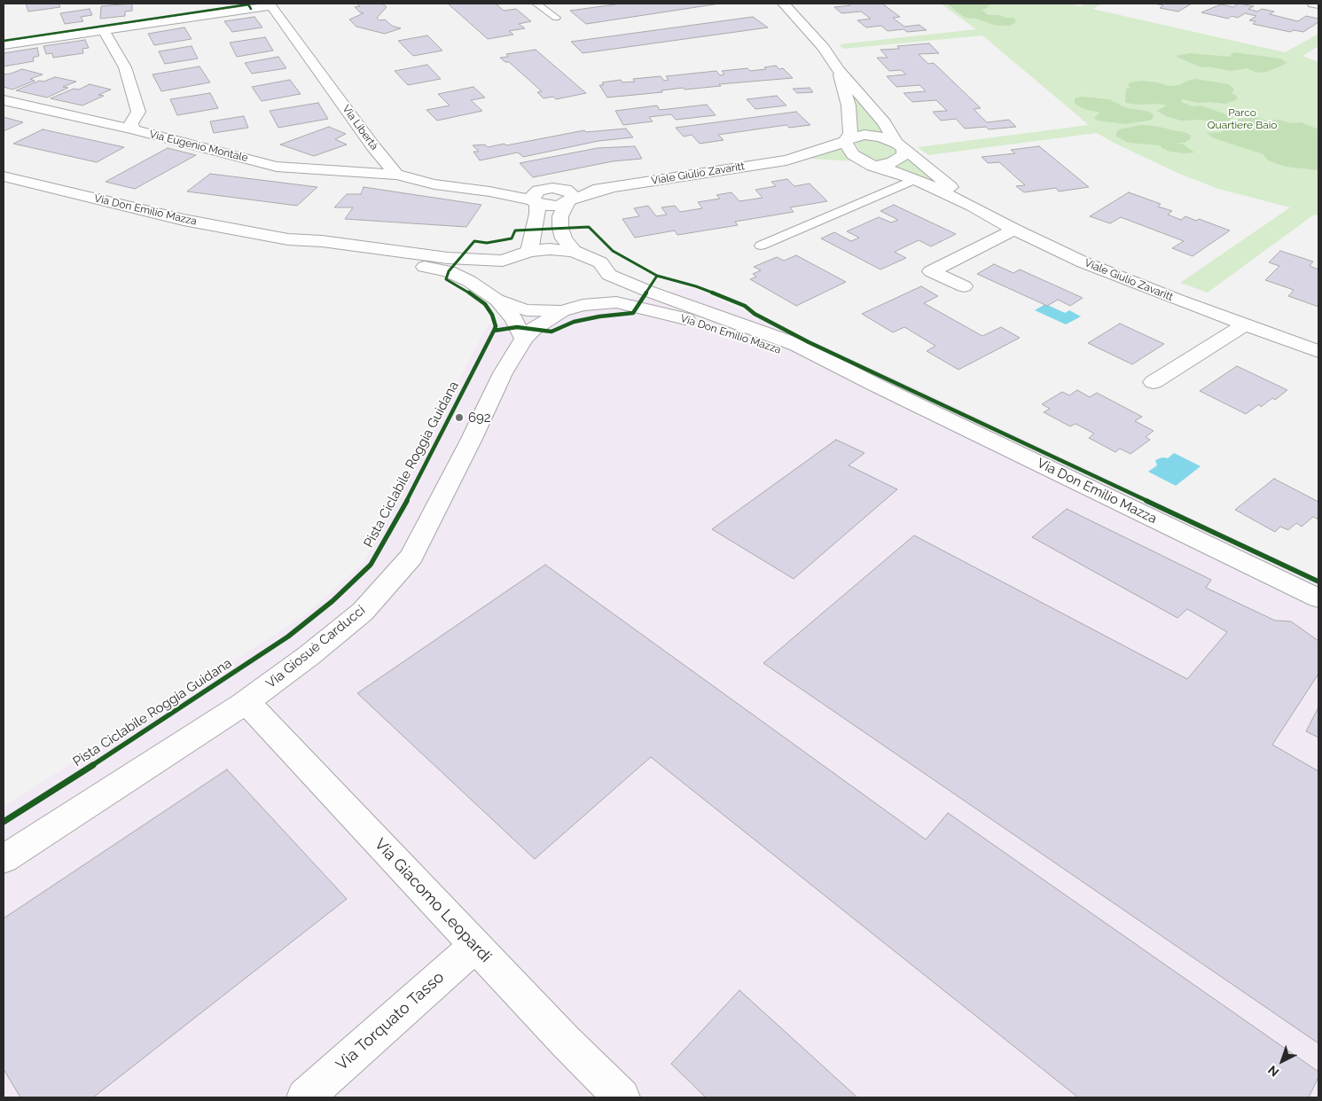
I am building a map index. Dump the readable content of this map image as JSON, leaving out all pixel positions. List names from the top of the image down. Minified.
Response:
{"streets":{"street":["Via Libertà","Via Eugenio Montale","Viale Giulio Zavaritt","Via Don Emilio Mazza","Via Giosuè Carducci","Via Giacomo Leopardi","Via Torquato Tasso"],"cycle path":["Pista Ciclabile Roggia Guidana"]},"crossings":[["Via Libertà","Via Eugenio Montale"],["Via Don Emilio Mazza","Via Giosuè Carducci"],["Via Giosuè Carducci","Via Giacomo Leopardi"],["Via Giacomo Leopardi","Via Torquato Tasso"]],"parks":["Parco Quartiere Baio"],"places":["692"],"north":"bottom left"}
